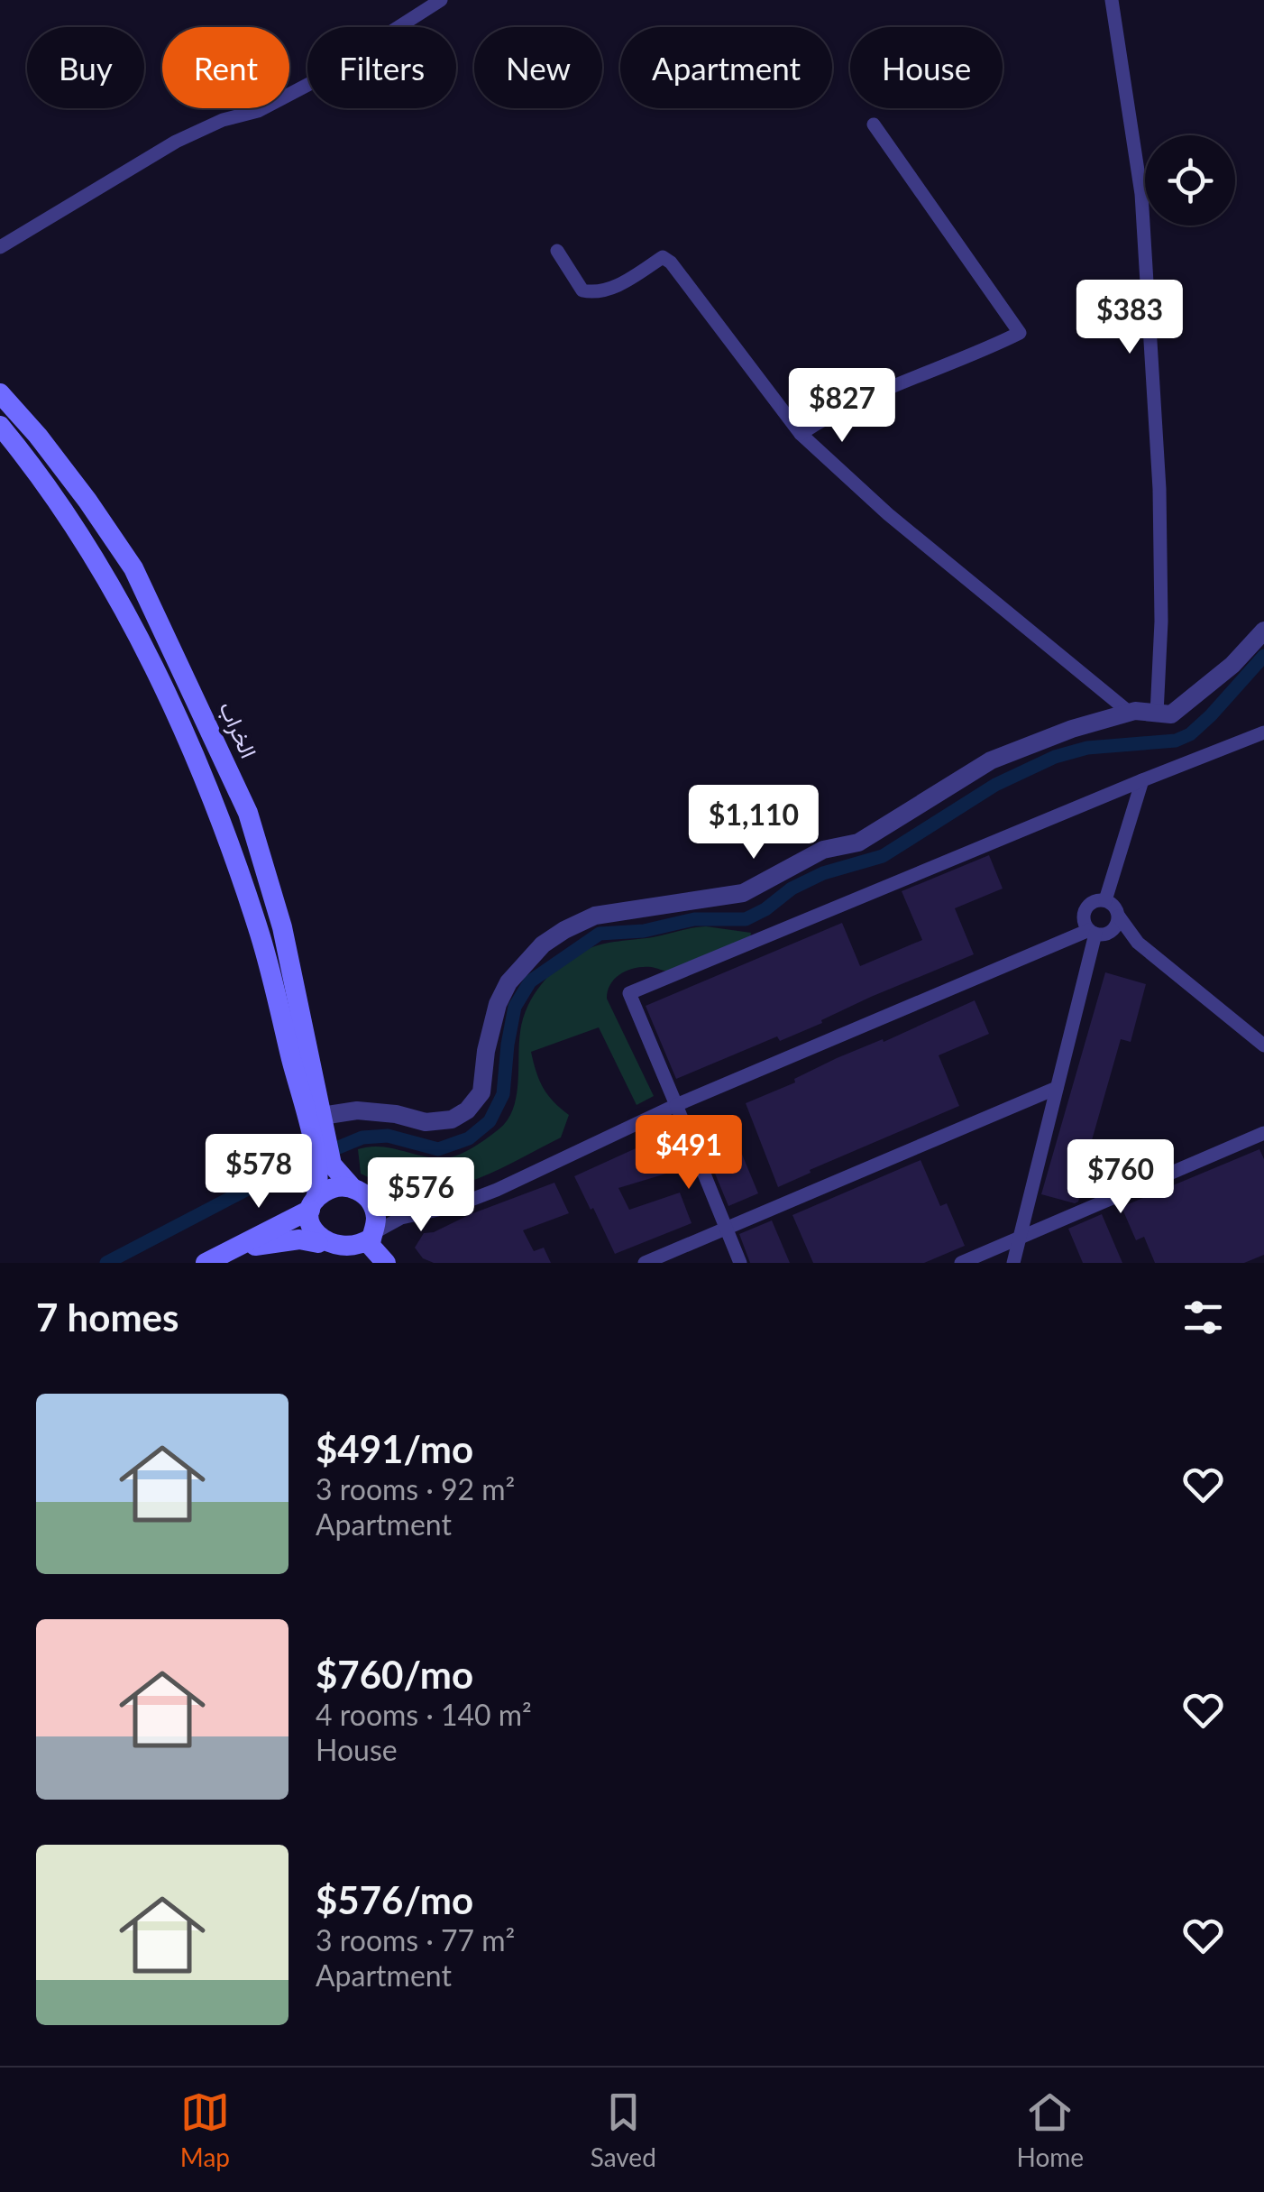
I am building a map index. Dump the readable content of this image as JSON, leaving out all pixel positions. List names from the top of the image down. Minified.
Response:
{"streets":{"main road":["الخراب"]},"page":{"chip":["Buy","Rent","Filters","New","Apartment","House"],"price":["$383","$827","$1,110","$491","$578","$760","$576"],"heading":"7 homes","list":[{"name":"$491/mo","note":"3 rooms · 92 m² · Apartment"},{"name":"$760/mo","note":"4 rooms · 140 m² · House"},{"name":"$576/mo","note":"3 rooms · 77 m² · Apartment"}],"tabs":["Map","Saved","Home"]}}
